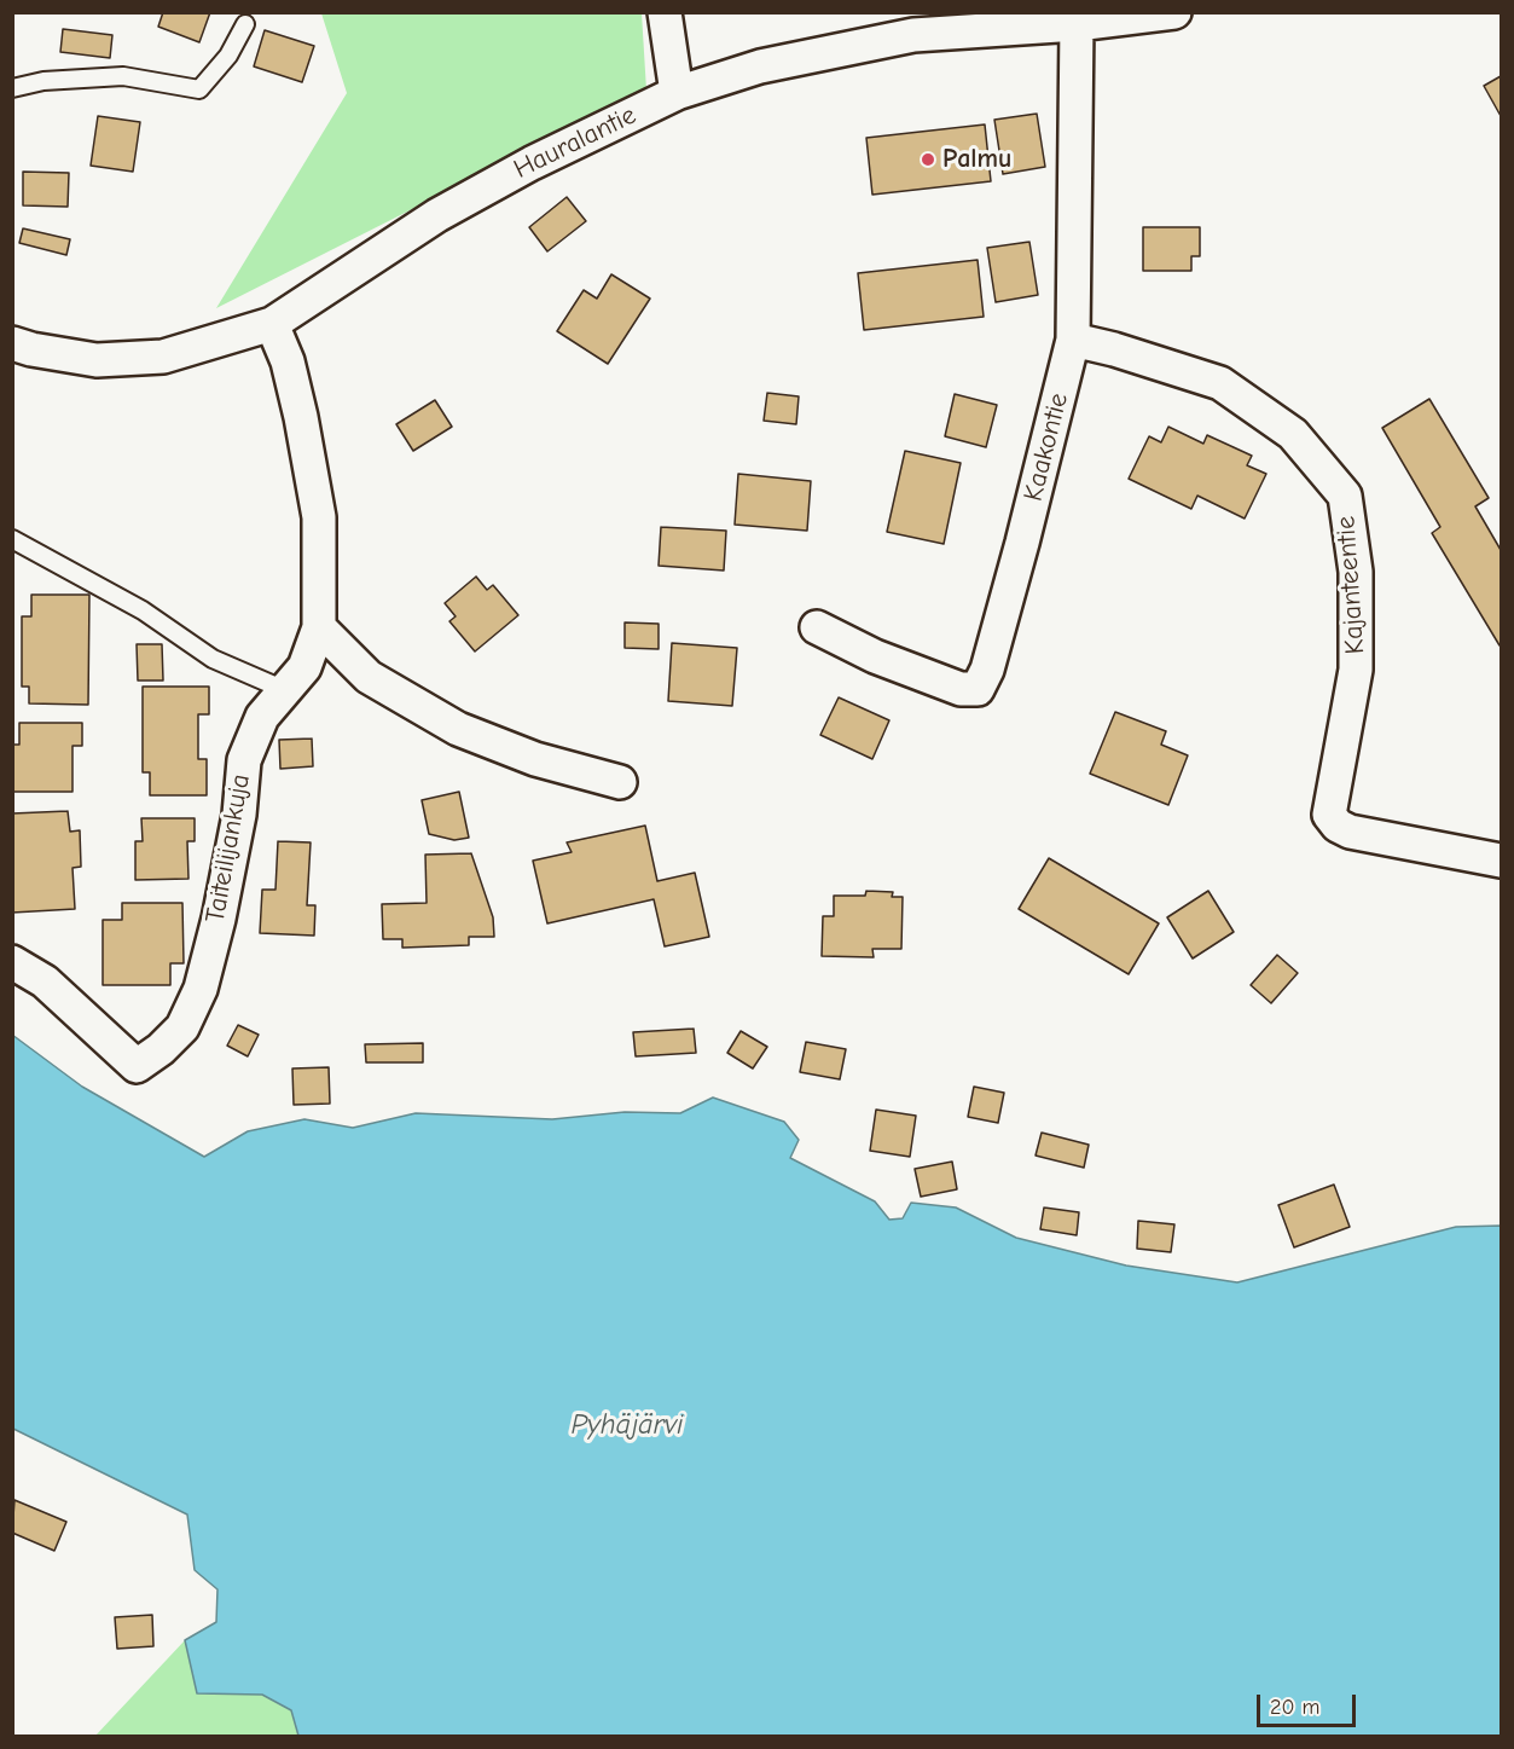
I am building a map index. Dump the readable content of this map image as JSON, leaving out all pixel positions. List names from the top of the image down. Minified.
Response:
{"streets":{"street":["Hauralantie","Kaakontie","Kajanteentie","Taiteilijankuja"]},"crossings":[["Hauralantie","Kaakontie"],["Hauralantie","Taiteilijankuja"],["Kaakontie","Kajanteentie"]],"water":["Pyhäjärvi"],"places":["Palmu"],"scale_bar":"20 m"}
